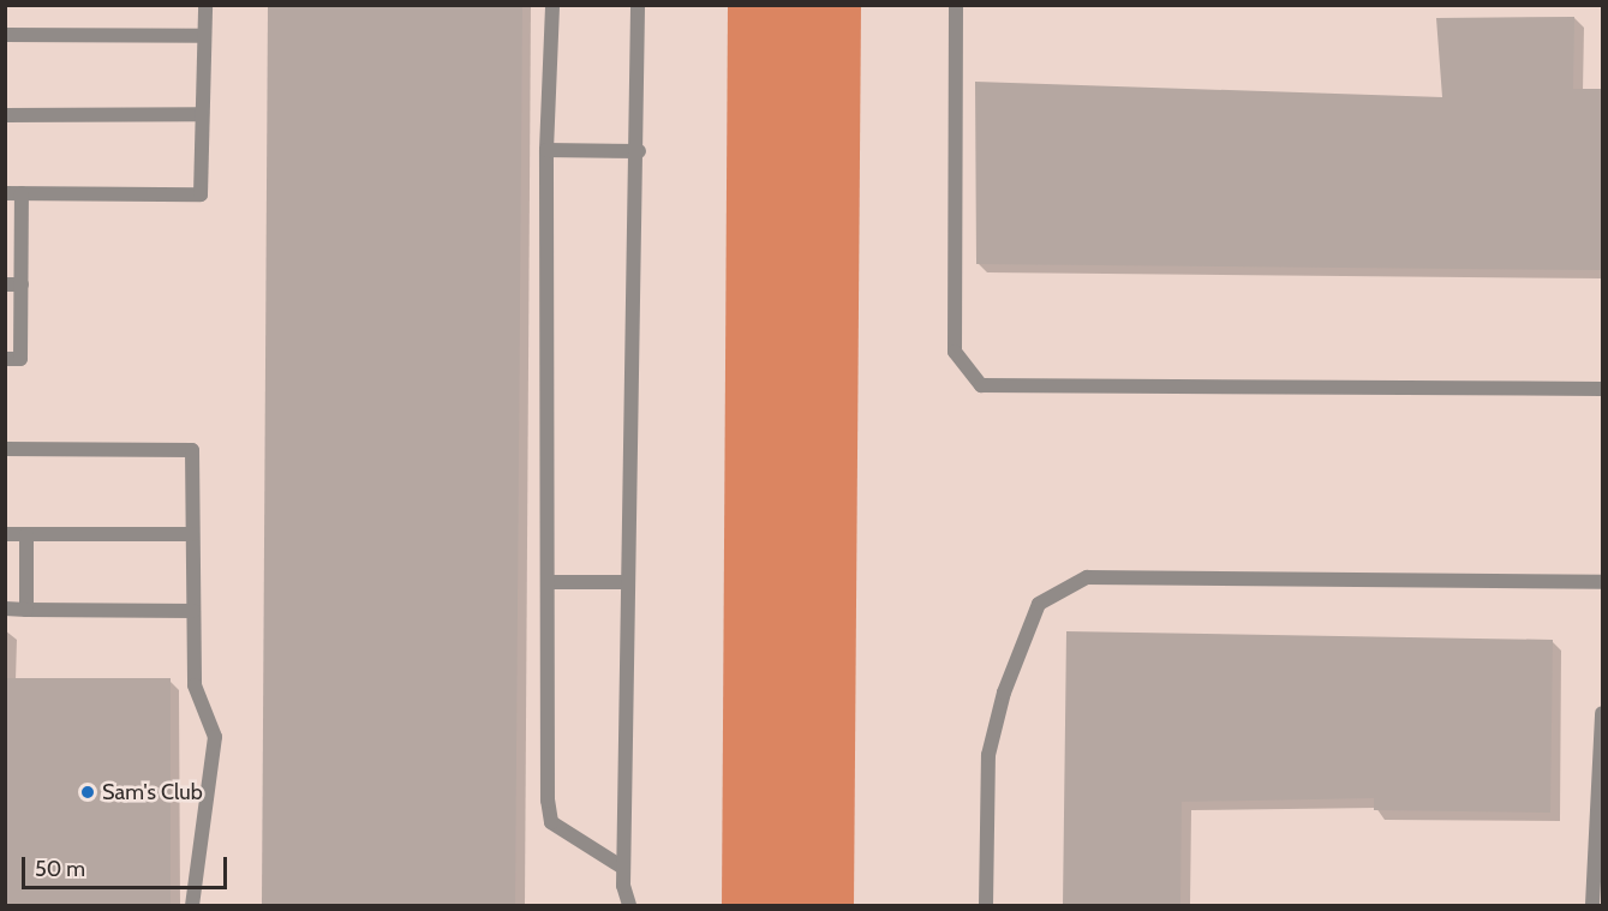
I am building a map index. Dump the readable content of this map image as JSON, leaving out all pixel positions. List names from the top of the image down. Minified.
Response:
{"places":["Sam's Club"],"scale_bar":"50 m"}
